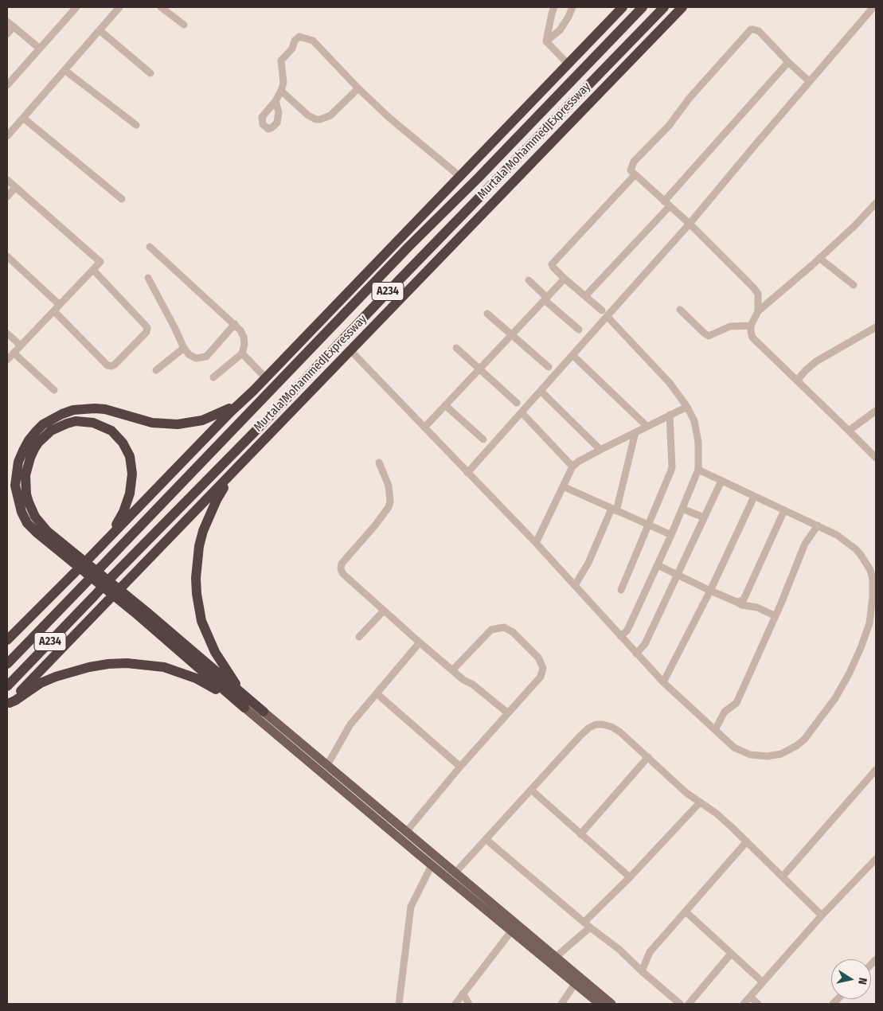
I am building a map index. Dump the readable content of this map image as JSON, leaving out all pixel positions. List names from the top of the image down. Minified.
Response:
{"streets":{"highway":["Murtala Mohammed Expressway","A234"]},"north":"right"}
